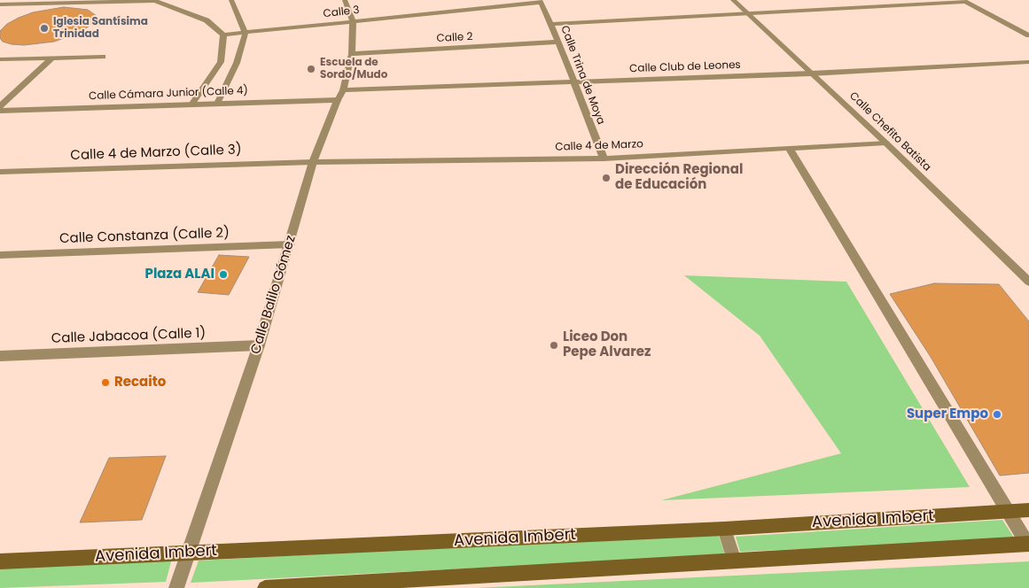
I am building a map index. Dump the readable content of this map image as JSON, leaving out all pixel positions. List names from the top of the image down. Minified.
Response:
{"streets":{"main road":["Avenida Imbert"],"street":["Calle 3","Calle 2","Calle Club de Leones","Calle Trina de Moya","Calle Cámara Junior (Calle 4)","Calle Chefito Batista","Calle 4 de Marzo","Calle 4 de Marzo (Calle 3)","Calle Constanza (Calle 2)","Calle Balilo Gómez","Calle Jabacoa (Calle 1)"]},"crossings":[["Calle 3","Calle Trina de Moya"],["Calle 3","Calle Balilo Gómez"],["Calle 2","Calle Trina de Moya"],["Calle 2","Calle Balilo Gómez"],["Calle Club de Leones","Calle Trina de Moya"],["Calle Club de Leones","Calle Cámara Junior (Calle 4)"],["Calle Club de Leones","Calle Chefito Batista"],["Calle Club de Leones","Calle Balilo Gómez"],["Calle Trina de Moya","Calle 4 de Marzo"],["Calle Cámara Junior (Calle 4)","Calle Balilo Gómez"],["Calle Chefito Batista","Calle 4 de Marzo"],["Calle 4 de Marzo","Calle 4 de Marzo (Calle 3)"],["Calle 4 de Marzo","Calle Balilo Gómez"],["Calle 4 de Marzo (Calle 3)","Calle Balilo Gómez"],["Calle Constanza (Calle 2)","Calle Balilo Gómez"],["Calle Balilo Gómez","Calle Jabacoa (Calle 1)"],["Calle Balilo Gómez","Avenida Imbert"]],"places":["Iglesia Santísima Trinidad","Escuela de Sordo/Mudo","Dirección Regional de Educación","Plaza ALAI","Liceo Don Pepe Alvarez","Recaito","Super Empo"]}
